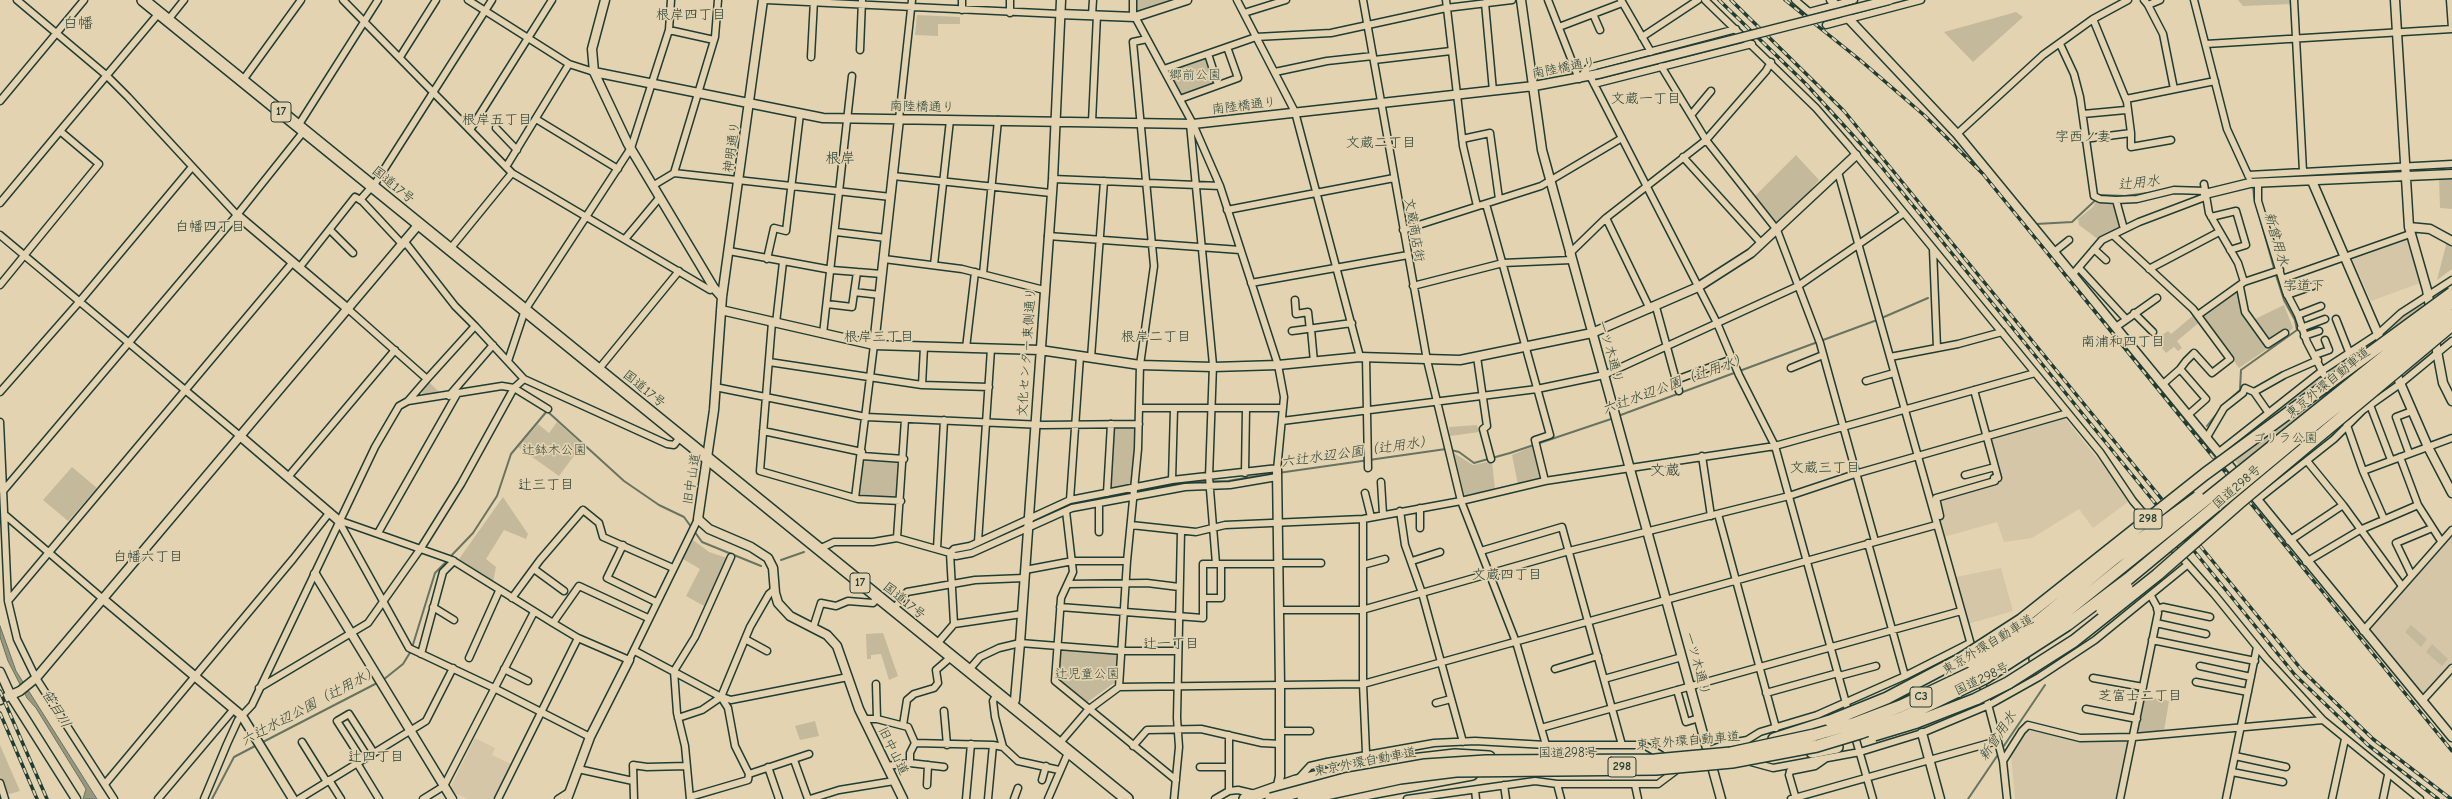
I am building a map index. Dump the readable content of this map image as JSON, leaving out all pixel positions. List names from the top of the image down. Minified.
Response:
{"streets":{"highway":["17","国道17号","東京外環自動車道","国道298号","298","C3"],"street":["南陸橋通り","神明通り","文蔵商店街","文化センター東側通り","一ツ木通り","旧中山道"]},"crossings":[["南陸橋通り","神明通り"],["南陸橋通り","文蔵商店街"],["南陸橋通り","文化センター東側通り"],["南陸橋通り","一ツ木通り"],["神明通り","旧中山道"],["国道17号","文化センター東側通り"],["国道17号","旧中山道"],["一ツ木通り","国道298号"]],"districts":["根岸四丁目","白幡","文蔵一丁目","根岸五丁目","字西ノ妻","文蔵二丁目","根岸","白幡四丁目","字道下","根岸三丁目","根岸二丁目","南浦和四丁目","文蔵三丁目","文蔵","辻三丁目","白幡六丁目","文蔵四丁目","辻一丁目","芝富士二丁目","辻四丁目"],"water":["辻用水","新曾用水","六辻水辺公園（辻用水）","笹目川"],"parks":["郷前公園","ゴリラ公園","辻鉢木公園","辻児童公園"]}
